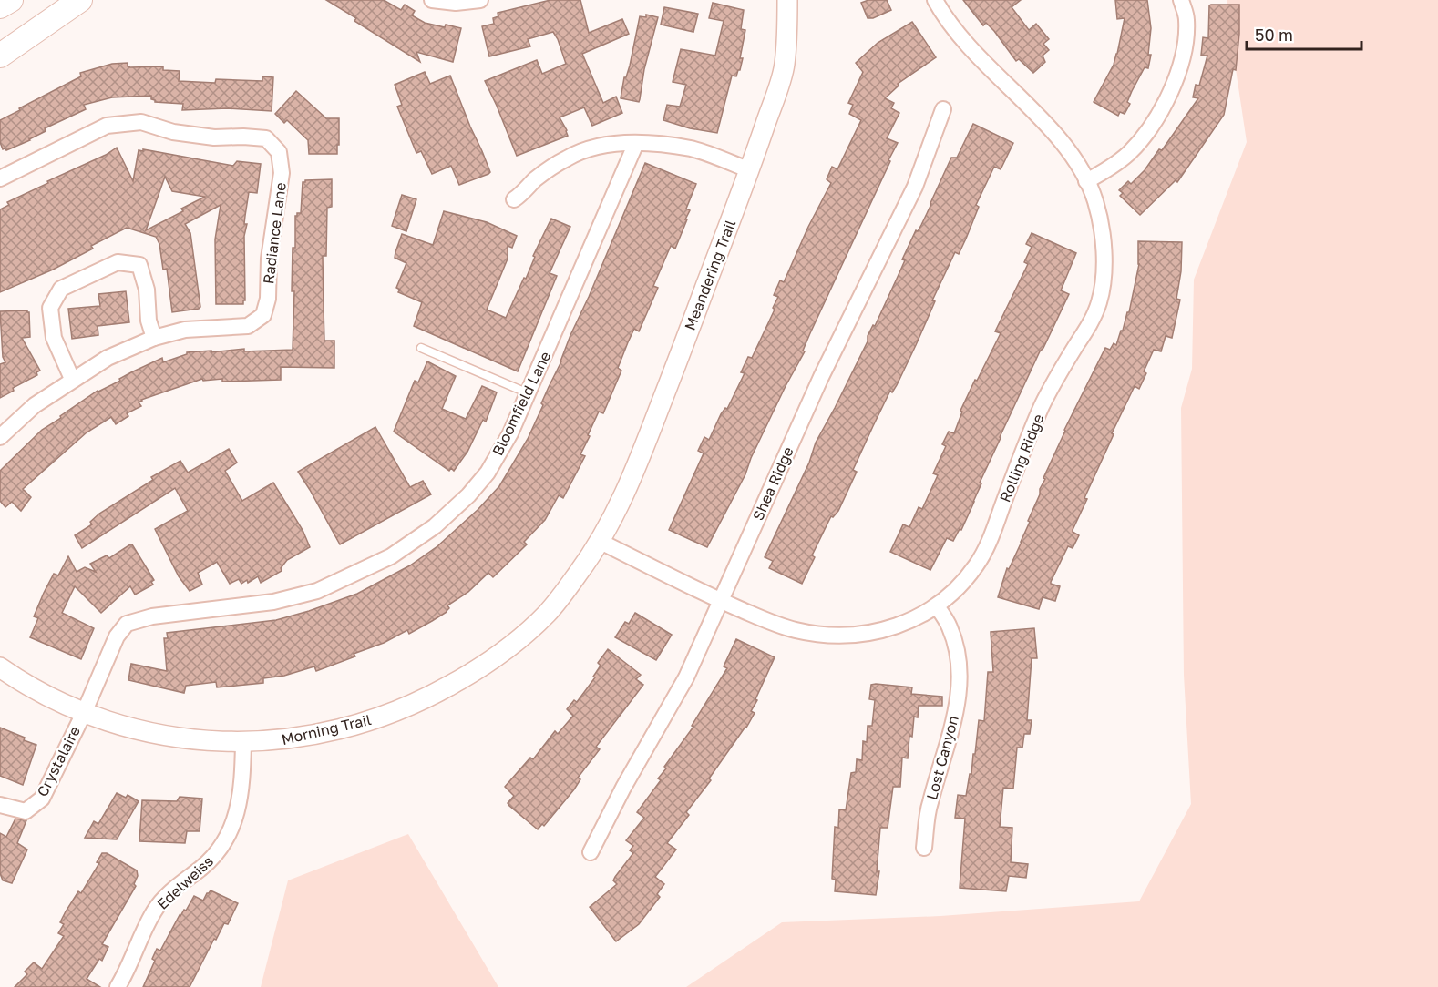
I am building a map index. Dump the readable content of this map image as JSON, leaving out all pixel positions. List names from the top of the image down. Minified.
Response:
{"streets":{"street":["Radiance Lane","Meandering Trail","Bloomfield Lane","Rolling Ridge","Shea Ridge","Morning Trail","Lost Canyon","Crystalaire","Edelweiss"]},"crossings":[["Meandering Trail","Rolling Ridge"],["Meandering Trail","Morning Trail"],["Bloomfield Lane","Morning Trail"],["Bloomfield Lane","Crystalaire"],["Rolling Ridge","Shea Ridge"],["Rolling Ridge","Morning Trail"],["Rolling Ridge","Lost Canyon"],["Morning Trail","Crystalaire"],["Morning Trail","Edelweiss"]],"scale_bar":"50 m"}
